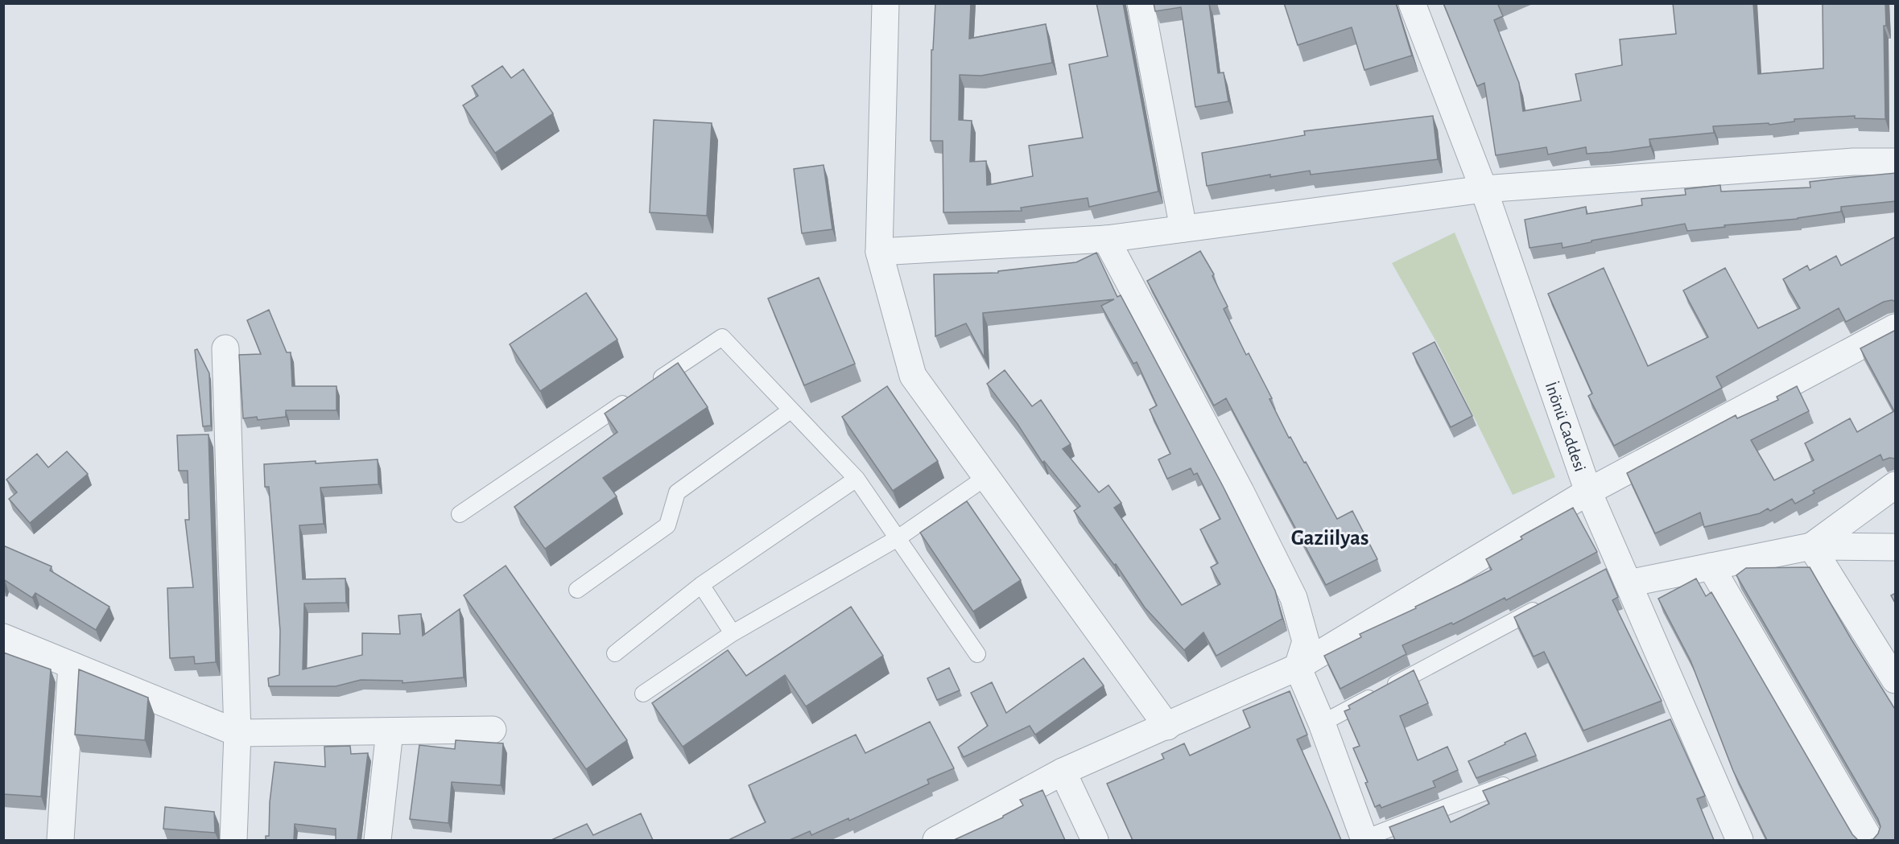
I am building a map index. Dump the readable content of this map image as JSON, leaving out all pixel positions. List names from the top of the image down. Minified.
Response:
{"streets":{"street":["İnönü Caddesi"]},"districts":["Gaziilyas"]}
